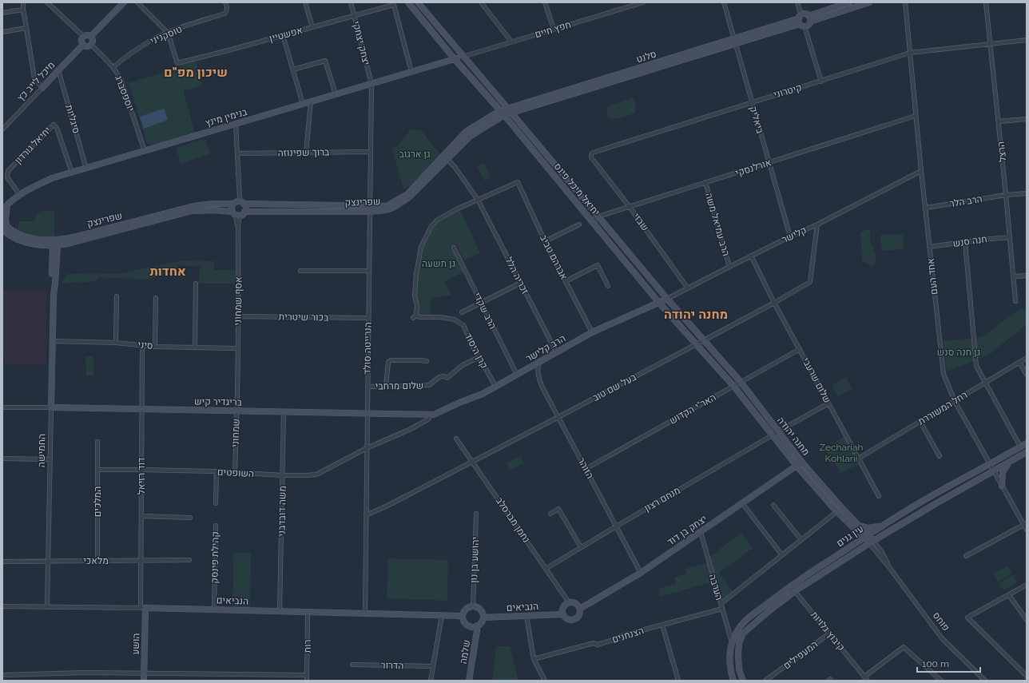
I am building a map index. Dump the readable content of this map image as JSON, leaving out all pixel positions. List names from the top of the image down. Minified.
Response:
{"streets":{"street":["חפץ חיים","אפשטיין","טוסקניני","יצחק יצחקי","סלנט","מיכל לייב כץ","קיטרוני","יוספסברג","בנימין מינץ","סיגליות","ביאליק","יחיאל גורדון","הרצל","ברוך שפינוזה","אורלנסקי","יחיאל מיכל פינס","הרב הלר","שפרינצק","שבזי","הרב עמיאל משה","קלישר","חנה סנש","אברהם טביב","זכריה הלל","אחד העם","אסף שמחוני","הרב שקדי","בכור שיטרית","סיני","הנרייטה סולד","הרב קלישר","קרן היסוד","שלום שרעבי","שלום מרחבי","בעל שם טוב","בריגדיר קיש","רחל המשוררת","האר\"י הקדוש","שמחוני","מחנה יהודה","החמישה","הזוהר","השופטים","דוד רזיאל","מנחם רצון","המלכים","משה דובדבני","נחמן מברסלב","יצחק בן דוד","עין גנים","קהילת פינסק","יהושע בן נון","מלאכי","הערבה","הנביאים","פוחס","קיבוץ גלויות","הצנחנים","הושע","רות","שלמה","המעפילים","הדרור"]},"crossings":[["חפץ חיים","בנימין מינץ"],["חפץ חיים","יחיאל מיכל פינס"],["אפשטיין","טוסקניני"],["אפשטיין","יצחק יצחקי"],["אפשטיין","בנימין מינץ"],["טוסקניני","יוספסברג"],["יצחק יצחקי","בנימין מינץ"],["יצחק יצחקי","הנרייטה סולד"],["סלנט","ביאליק"],["סלנט","יחיאל מיכל פינס"],["סלנט","שפרינצק"],["מיכל לייב כץ","יוספסברג"],["מיכל לייב כץ","סיגליות"],["קיטרוני","ביאליק"],["קיטרוני","הרצל"],["קיטרוני","שבזי"],["קיטרוני","אחד העם"],["יוספסברג","בנימין מינץ"],["בנימין מינץ","סיגליות"],["בנימין מינץ","יחיאל גורדון"],["בנימין מינץ","יחיאל מיכל פינס"],["בנימין מינץ","הנרייטה סולד"],["ביאליק","אורלנסקי"],["ביאליק","קלישר"],["הרצל","הרב הלר"],["הרצל","חנה סנש"],["ברוך שפינוזה","הנרייטה סולד"],["אורלנסקי","יחיאל מיכל פינס"],["אורלנסקי","שבזי"],["אורלנסקי","הרב עמיאל משה"],["אורלנסקי","אחד העם"],["יחיאל מיכל פינס","שפרינצק"],["יחיאל מיכל פינס","קלישר"],["יחיאל מיכל פינס","הרב קלישר"],["יחיאל מיכל פינס","בעל שם טוב"],["יחיאל מיכל פינס","האר\"י הקדוש"],["יחיאל מיכל פינס","מחנה יהודה"],["הרב הלר","אחד העם"],["שפרינצק","זכריה הלל"],["שפרינצק","אסף שמחוני"],["שפרינצק","הנרייטה סולד"],["שפרינצק","החמישה"],["שבזי","קלישר"],["הרב עמיאל משה","קלישר"],["קלישר","אחד העם"],["קלישר","הרב קלישר"],["קלישר","שלום שרעבי"],["קלישר","בעל שם טוב"],["חנה סנש","אחד העם"],["אברהם טביב","זכריה הלל"],["אברהם טביב","הרב קלישר"],["אברהם טביב","קרן היסוד"],["זכריה הלל","הרב קלישר"],["זכריה הלל","קרן היסוד"],["אחד העם","רחל המשוררת"],["אחד העם","עין גנים"],["אסף שמחוני","בכור שיטרית"],["אסף שמחוני","סיני"],["אסף שמחוני","שמחוני"],["הרב שקדי","הרב קלישר"],["בכור שיטרית","הנרייטה סולד"],["סיני","החמישה"],["סיני","דוד רזיאל"],["הנרייטה סולד","שלום מרחבי"],["הנרייטה סולד","בעל שם טוב"],["הנרייטה סולד","בריגדיר קיש"],["הנרייטה סולד","השופטים"],["הנרייטה סולד","הנביאים"],["הרב קלישר","קרן היסוד"],["הרב קלישר","בריגדיר קיש"],["הרב קלישר","הזוהר"],["הרב קלישר","השופטים"],["קרן היסוד","שלום מרחבי"],["שלום שרעבי","בעל שם טוב"],["שלום שרעבי","רחל המשוררת"],["שלום שרעבי","האר\"י הקדוש"],["בעל שם טוב","הזוהר"],["בעל שם טוב","נחמן מברסלב"],["בריגדיר קיש","שמחוני"],["בריגדיר קיש","החמישה"],["בריגדיר קיש","השופטים"],["בריגדיר קיש","דוד רזיאל"],["בריגדיר קיש","משה דובדבני"],["האר\"י הקדוש","מחנה יהודה"],["האר\"י הקדוש","הזוהר"],["שמחוני","השופטים"],["מחנה יהודה","מנחם רצון"],["מחנה יהודה","יצחק בן דוד"],["מחנה יהודה","עין גנים"],["מחנה יהודה","פוחס"],["החמישה","מלאכי"],["החמישה","הנביאים"],["הזוהר","מנחם רצון"],["הזוהר","יצחק בן דוד"],["השופטים","דוד רזיאל"],["השופטים","המלכים"],["השופטים","משה דובדבני"],["דוד רזיאל","מלאכי"],["דוד רזיאל","הנביאים"],["דוד רזיאל","הושע"],["מנחם רצון","נחמן מברסלב"],["המלכים","מלאכי"],["משה דובדבני","הנביאים"],["נחמן מברסלב","יצחק בן דוד"],["נחמן מברסלב","הנביאים"],["יצחק בן דוד","הערבה"],["יצחק בן דוד","הנביאים"],["עין גנים","הערבה"],["עין גנים","פוחס"],["עין גנים","קיבוץ גלויות"],["קהילת פינסק","הנביאים"],["יהושע בן נון","הנביאים"],["יהושע בן נון","שלמה"],["הערבה","הצנחנים"],["הנביאים","הושע"],["הנביאים","רות"],["הנביאים","שלמה"],["קיבוץ גלויות","המעפילים"]],"districts":["שיכון מפ\"ם","אחדות","מחנה יהודה"],"parks":["גן ארגוב","גן תשעה","גן חנה סנש","Zechariah Kohlani"],"scale_bar":"100 m"}
